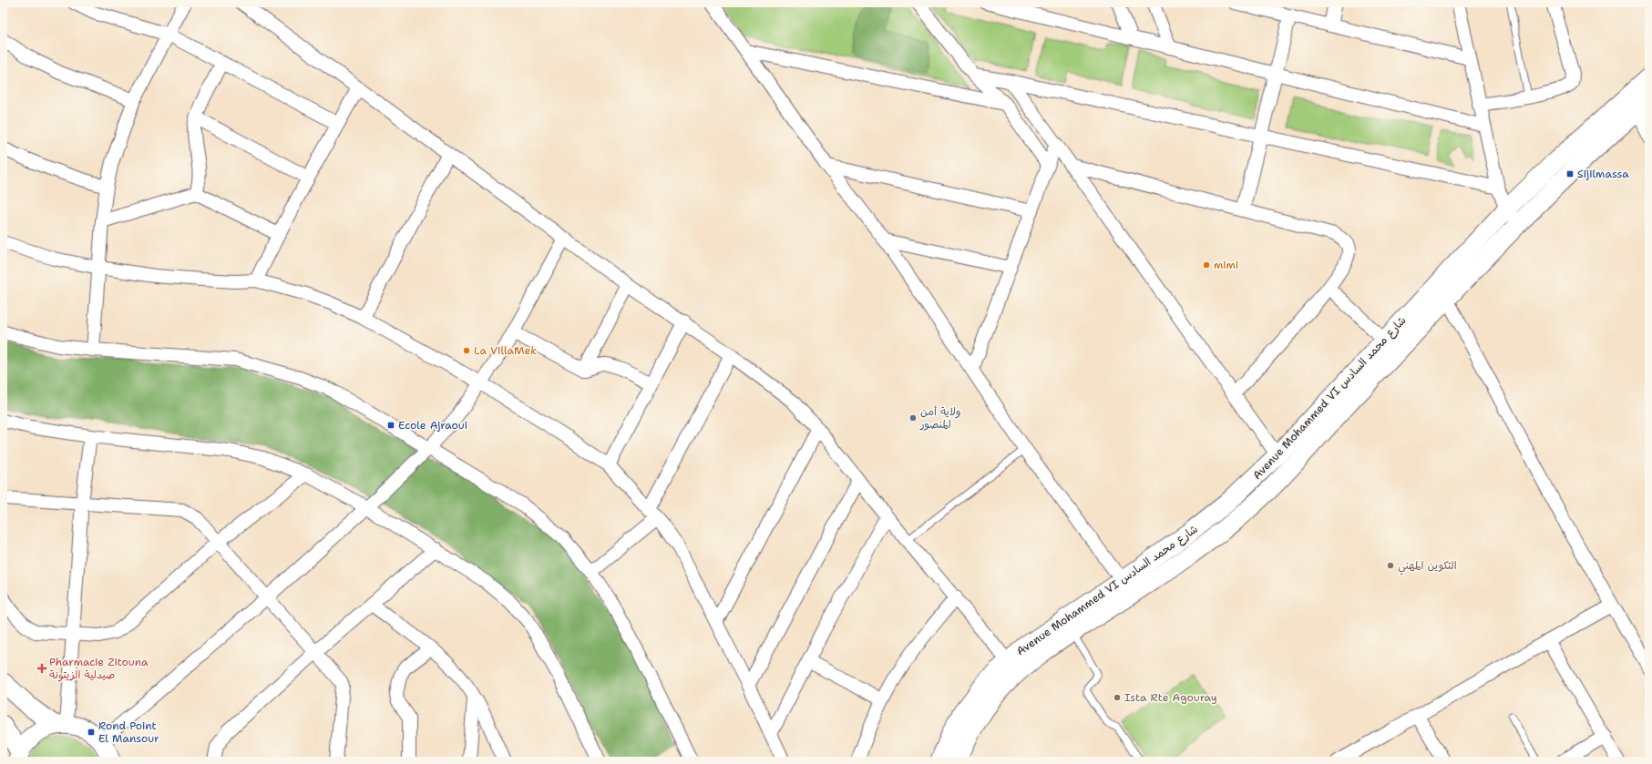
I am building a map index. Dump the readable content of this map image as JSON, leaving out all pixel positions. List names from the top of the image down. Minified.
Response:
{"streets":{"main road":["Avenue Mohammed VI شارع محمد السادس"]},"places":{"transit":["Sijilmassa","Ecole Ajraoui","Rond Point El Mansour"],"other":["mimi","La VillaMek","ولاية أمن المنصور","التكوين المهني","Ista Rte Agouray"],"health":["Pharmacie Zitouna صيدلية الزيتونة"]}}
